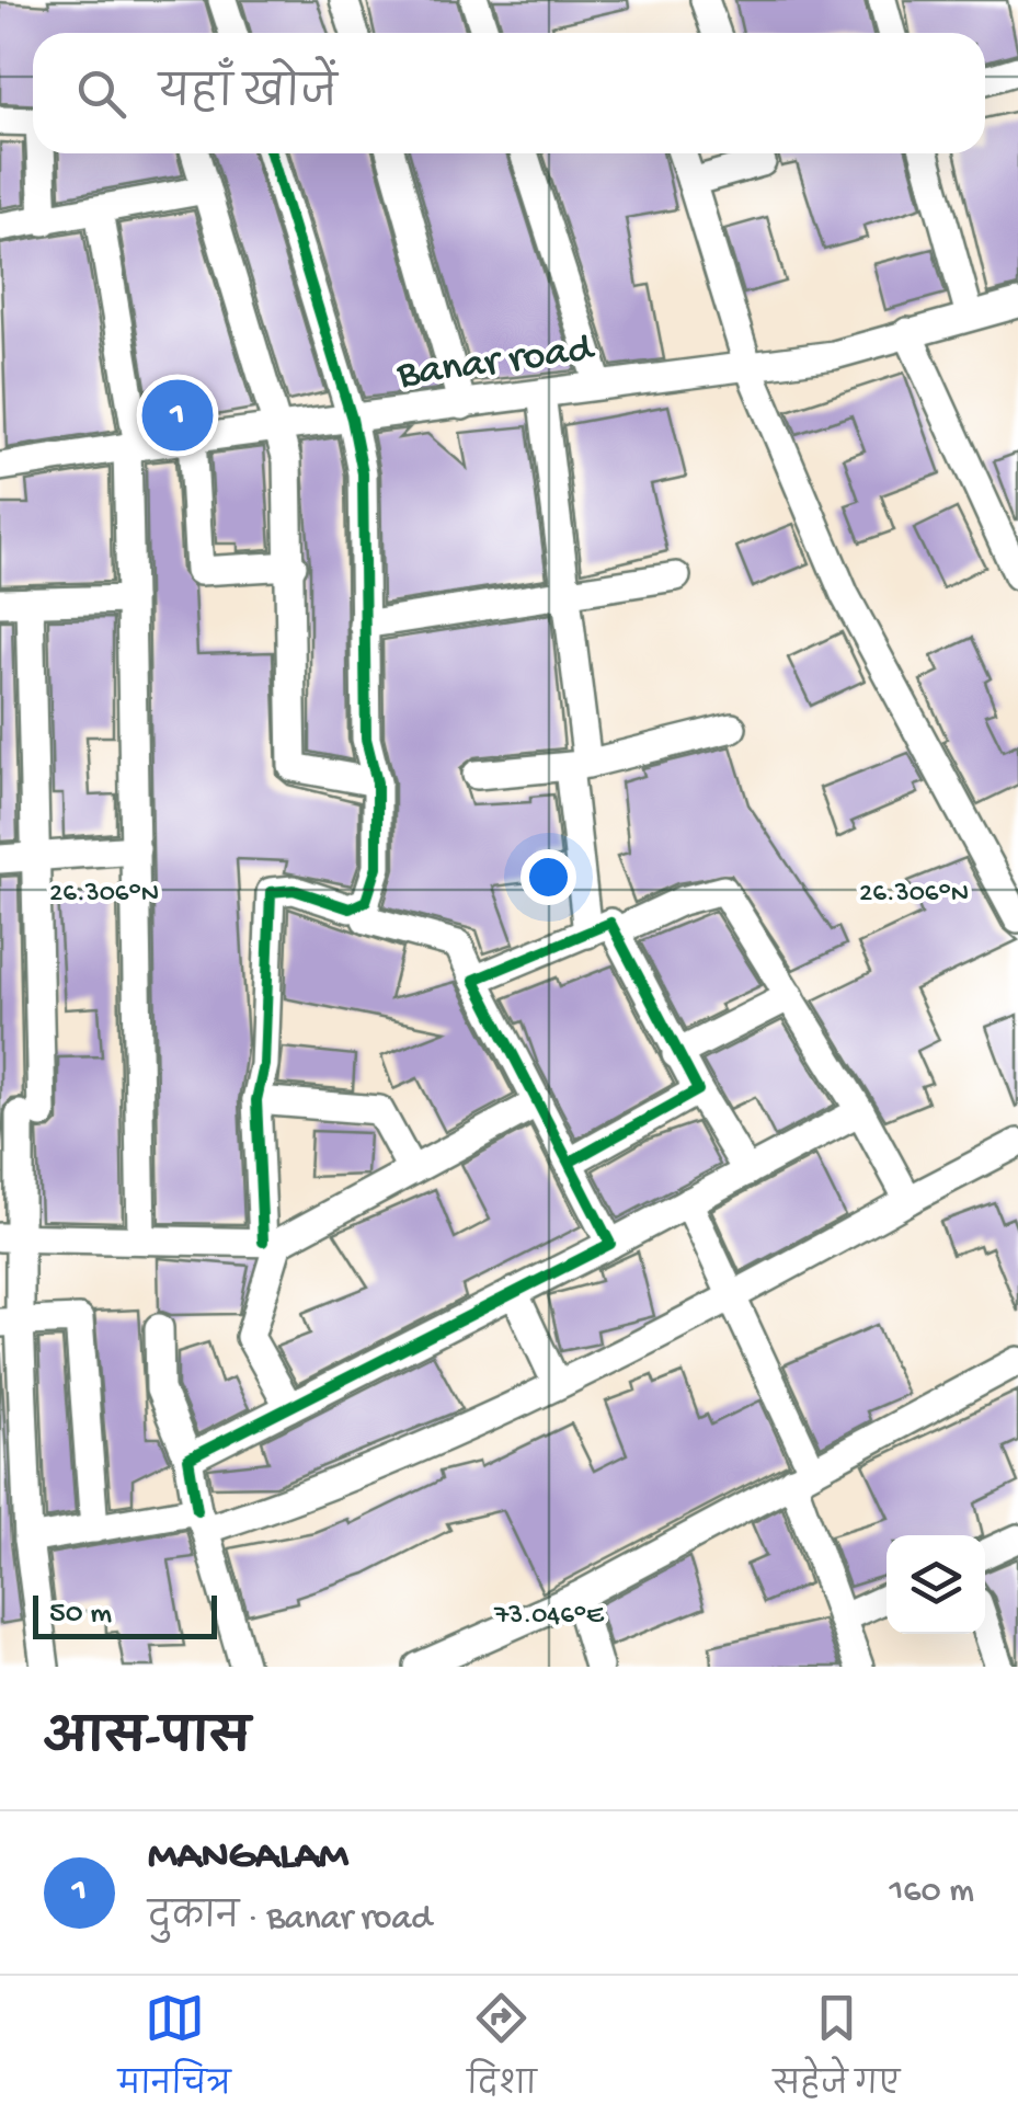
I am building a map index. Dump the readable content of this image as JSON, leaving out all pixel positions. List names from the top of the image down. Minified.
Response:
{"streets":{"street":["Banar road"]},"scale_bar":"50 m","page":{"search":"यहाँ खोजें","pins":"1","scale":"50 m","heading":"आस-पास","list":[{"mark":"1","name":"MANGALAM","note":"दुकान · Banar road","value":"160 m"}],"nav":["मानचित्र","दिशा","सहेजे गए"]},"coordinates":["26.306°N","73.046°E"]}
